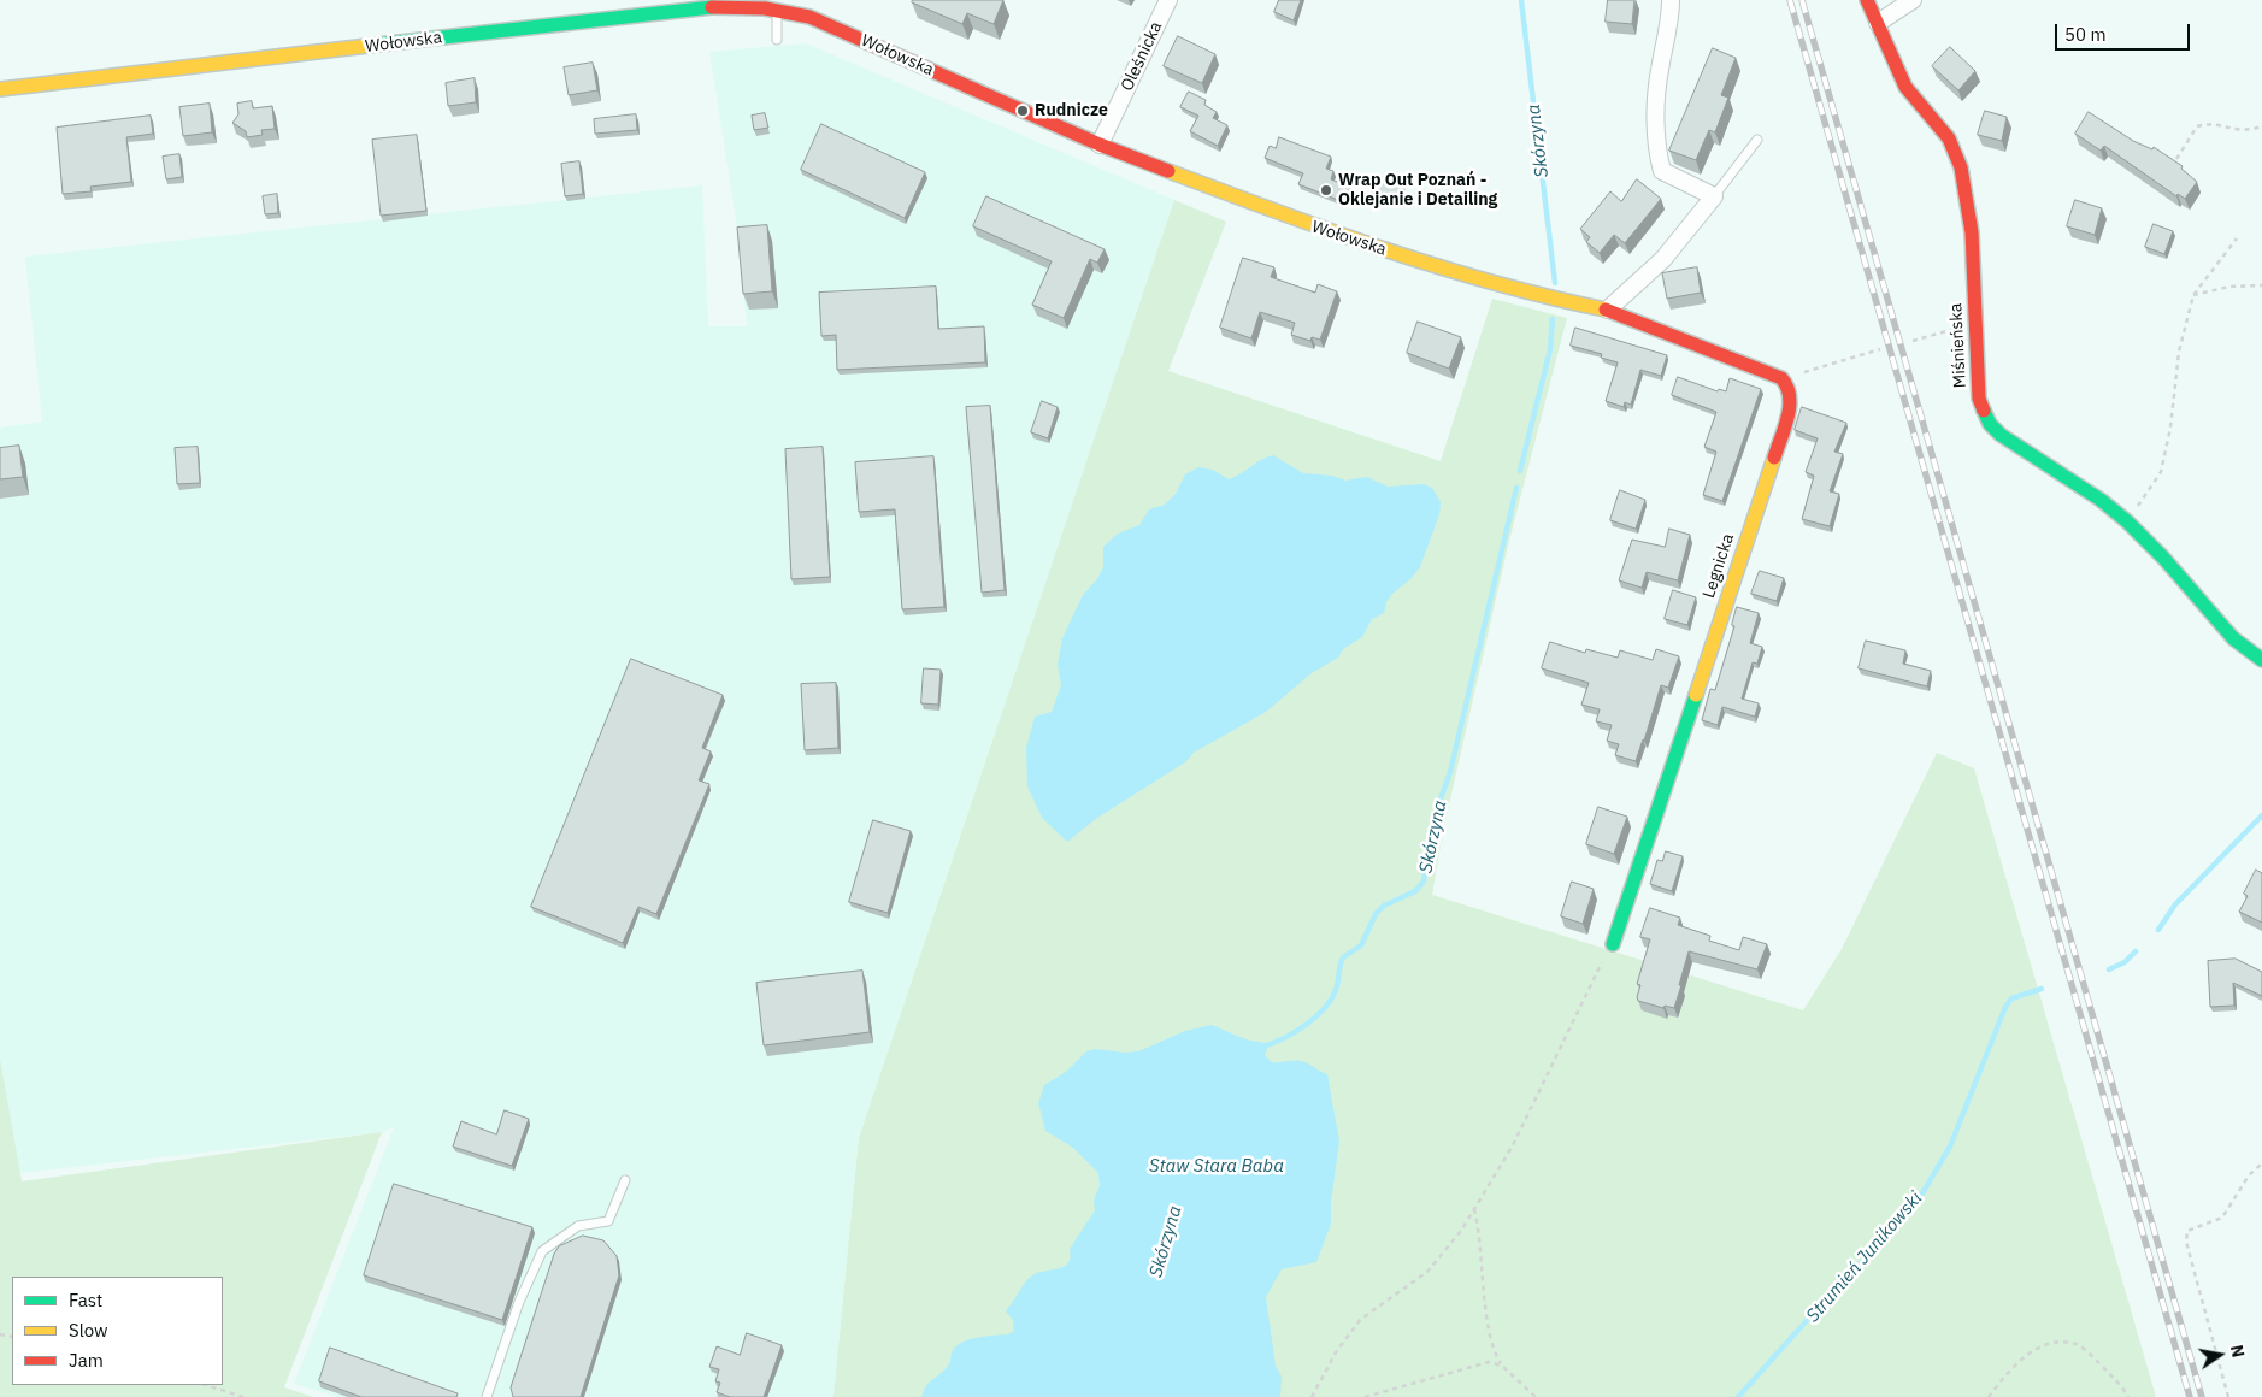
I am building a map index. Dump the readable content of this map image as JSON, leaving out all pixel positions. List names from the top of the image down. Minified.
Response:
{"streets":{"street":["Wołowska","Oleśnicka","Miśnieńska","Legnicka"]},"crossings":[["Wołowska","Oleśnicka"]],"water":["Skórzyna","Staw Stara Baba","Strumień Junikowski"],"places":["Rudnicze","Wrap Out Poznań - Oklejanie i Detailing"],"legend":["Fast","Slow","Jam"],"scale_bar":"50 m","north":"right"}
